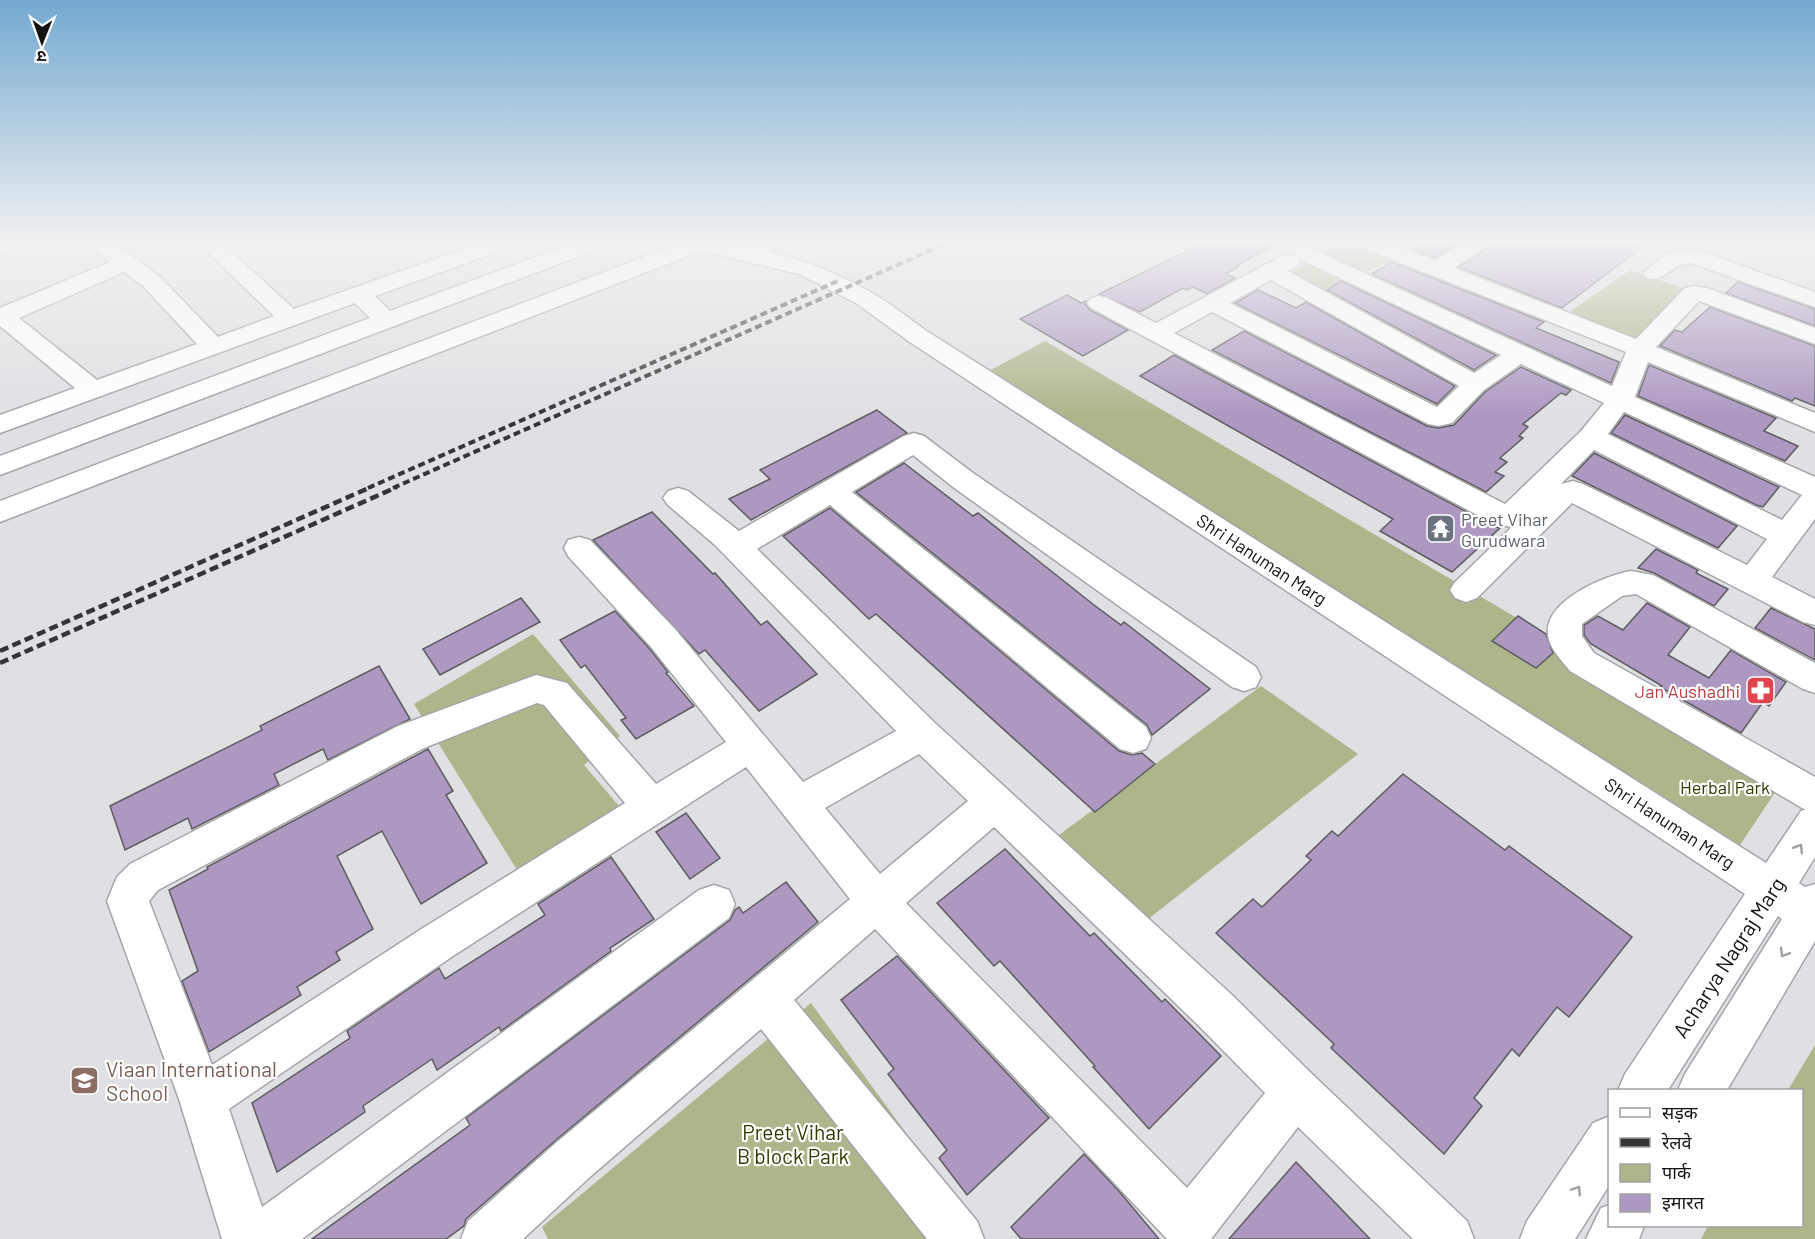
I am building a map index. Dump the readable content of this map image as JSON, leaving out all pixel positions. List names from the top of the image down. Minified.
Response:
{"streets":{"street":["Shri Hanuman Marg","Acharya Nagraj Marg"]},"crossings":[["Shri Hanuman Marg","Acharya Nagraj Marg"]],"parks":["Herbal Park","Preet Vihar B block Park"],"places":{"temple":["Preet Vihar Gurudwara"],"pharmacy":["Jan Aushadhi"],"school or university":["Viaan International School"]},"legend":["सड़क","रेलवे","पार्क","इमारत"],"north":"bottom"}
